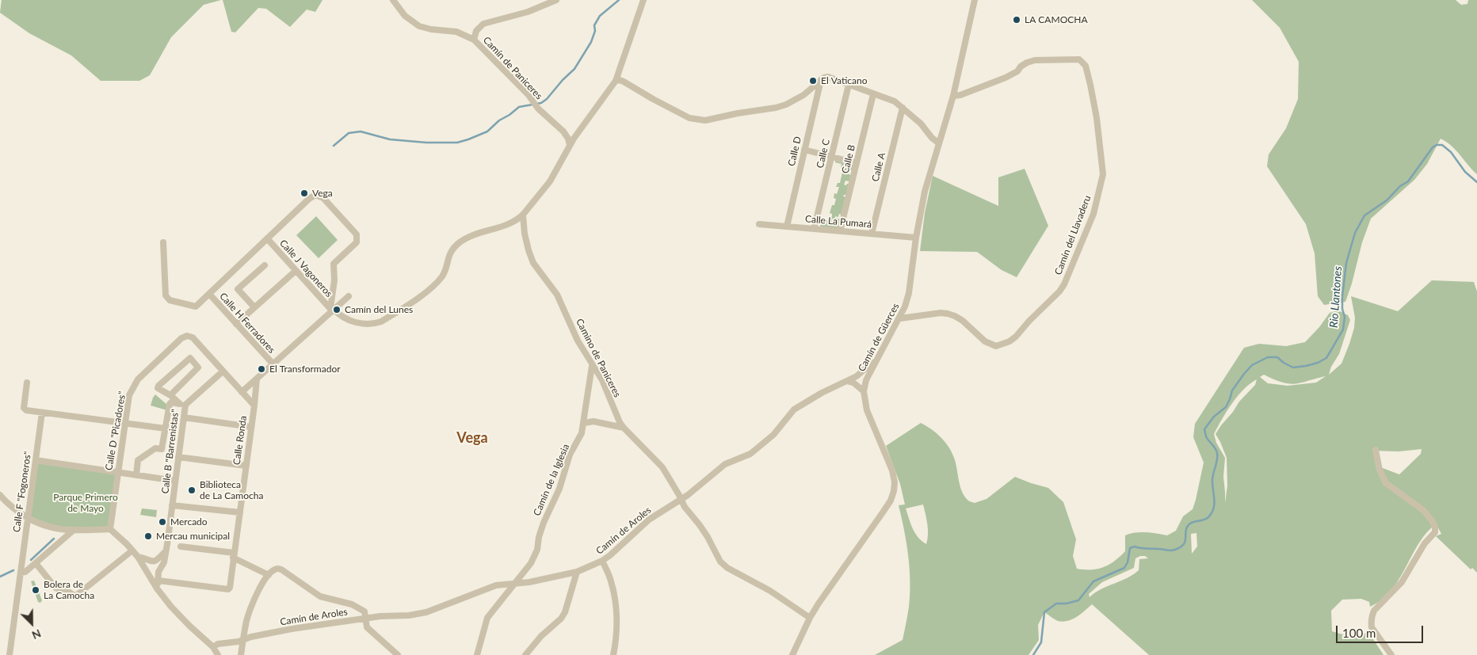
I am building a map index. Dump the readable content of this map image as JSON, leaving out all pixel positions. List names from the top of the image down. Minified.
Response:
{"streets":{"street":["Camín de Paniceres","Calle D","Calle C","Calle B","Calle A","Calle La Pumará","Camín del Llavaderu","Calle J Vagoneros","Calle H Ferradores","Camín de Güerces","Camino de Paniceres","Calle D \"Picadores\"","Calle Ronda","Calle B \"Barrenistas\"","Camín de la Iglesia","Calle F \"Fogoneros\"","Camín de Aroles"]},"crossings":[["Calle D","Calle La Pumará"],["Calle La Pumará","Camín de Güerces"],["Camín del Llavaderu","Camín de Güerces"],["Calle J Vagoneros","Camino de Paniceres"],["Camín de Güerces","Camino de Paniceres"],["Camín de Güerces","Camín de Aroles"],["Camino de Paniceres","Camín de la Iglesia"],["Camino de Paniceres","Camín de Aroles"],["Calle D \"Picadores\"","Calle Ronda"],["Calle Ronda","Calle B \"Barrenistas\""],["Camín de la Iglesia","Camín de Aroles"]],"districts":["Vega"],"water":["Rio Llantones"],"parks":["Parque Primero de Mayo"],"places":["LA CAMOCHA","El Vaticano","Vega","Camín del Lunes","El Transformador","Biblioteca de La Camocha","Mercado","Mercau municipal","Bolera de La Camocha"],"scale_bar":"100 m","north":"bottom right"}
